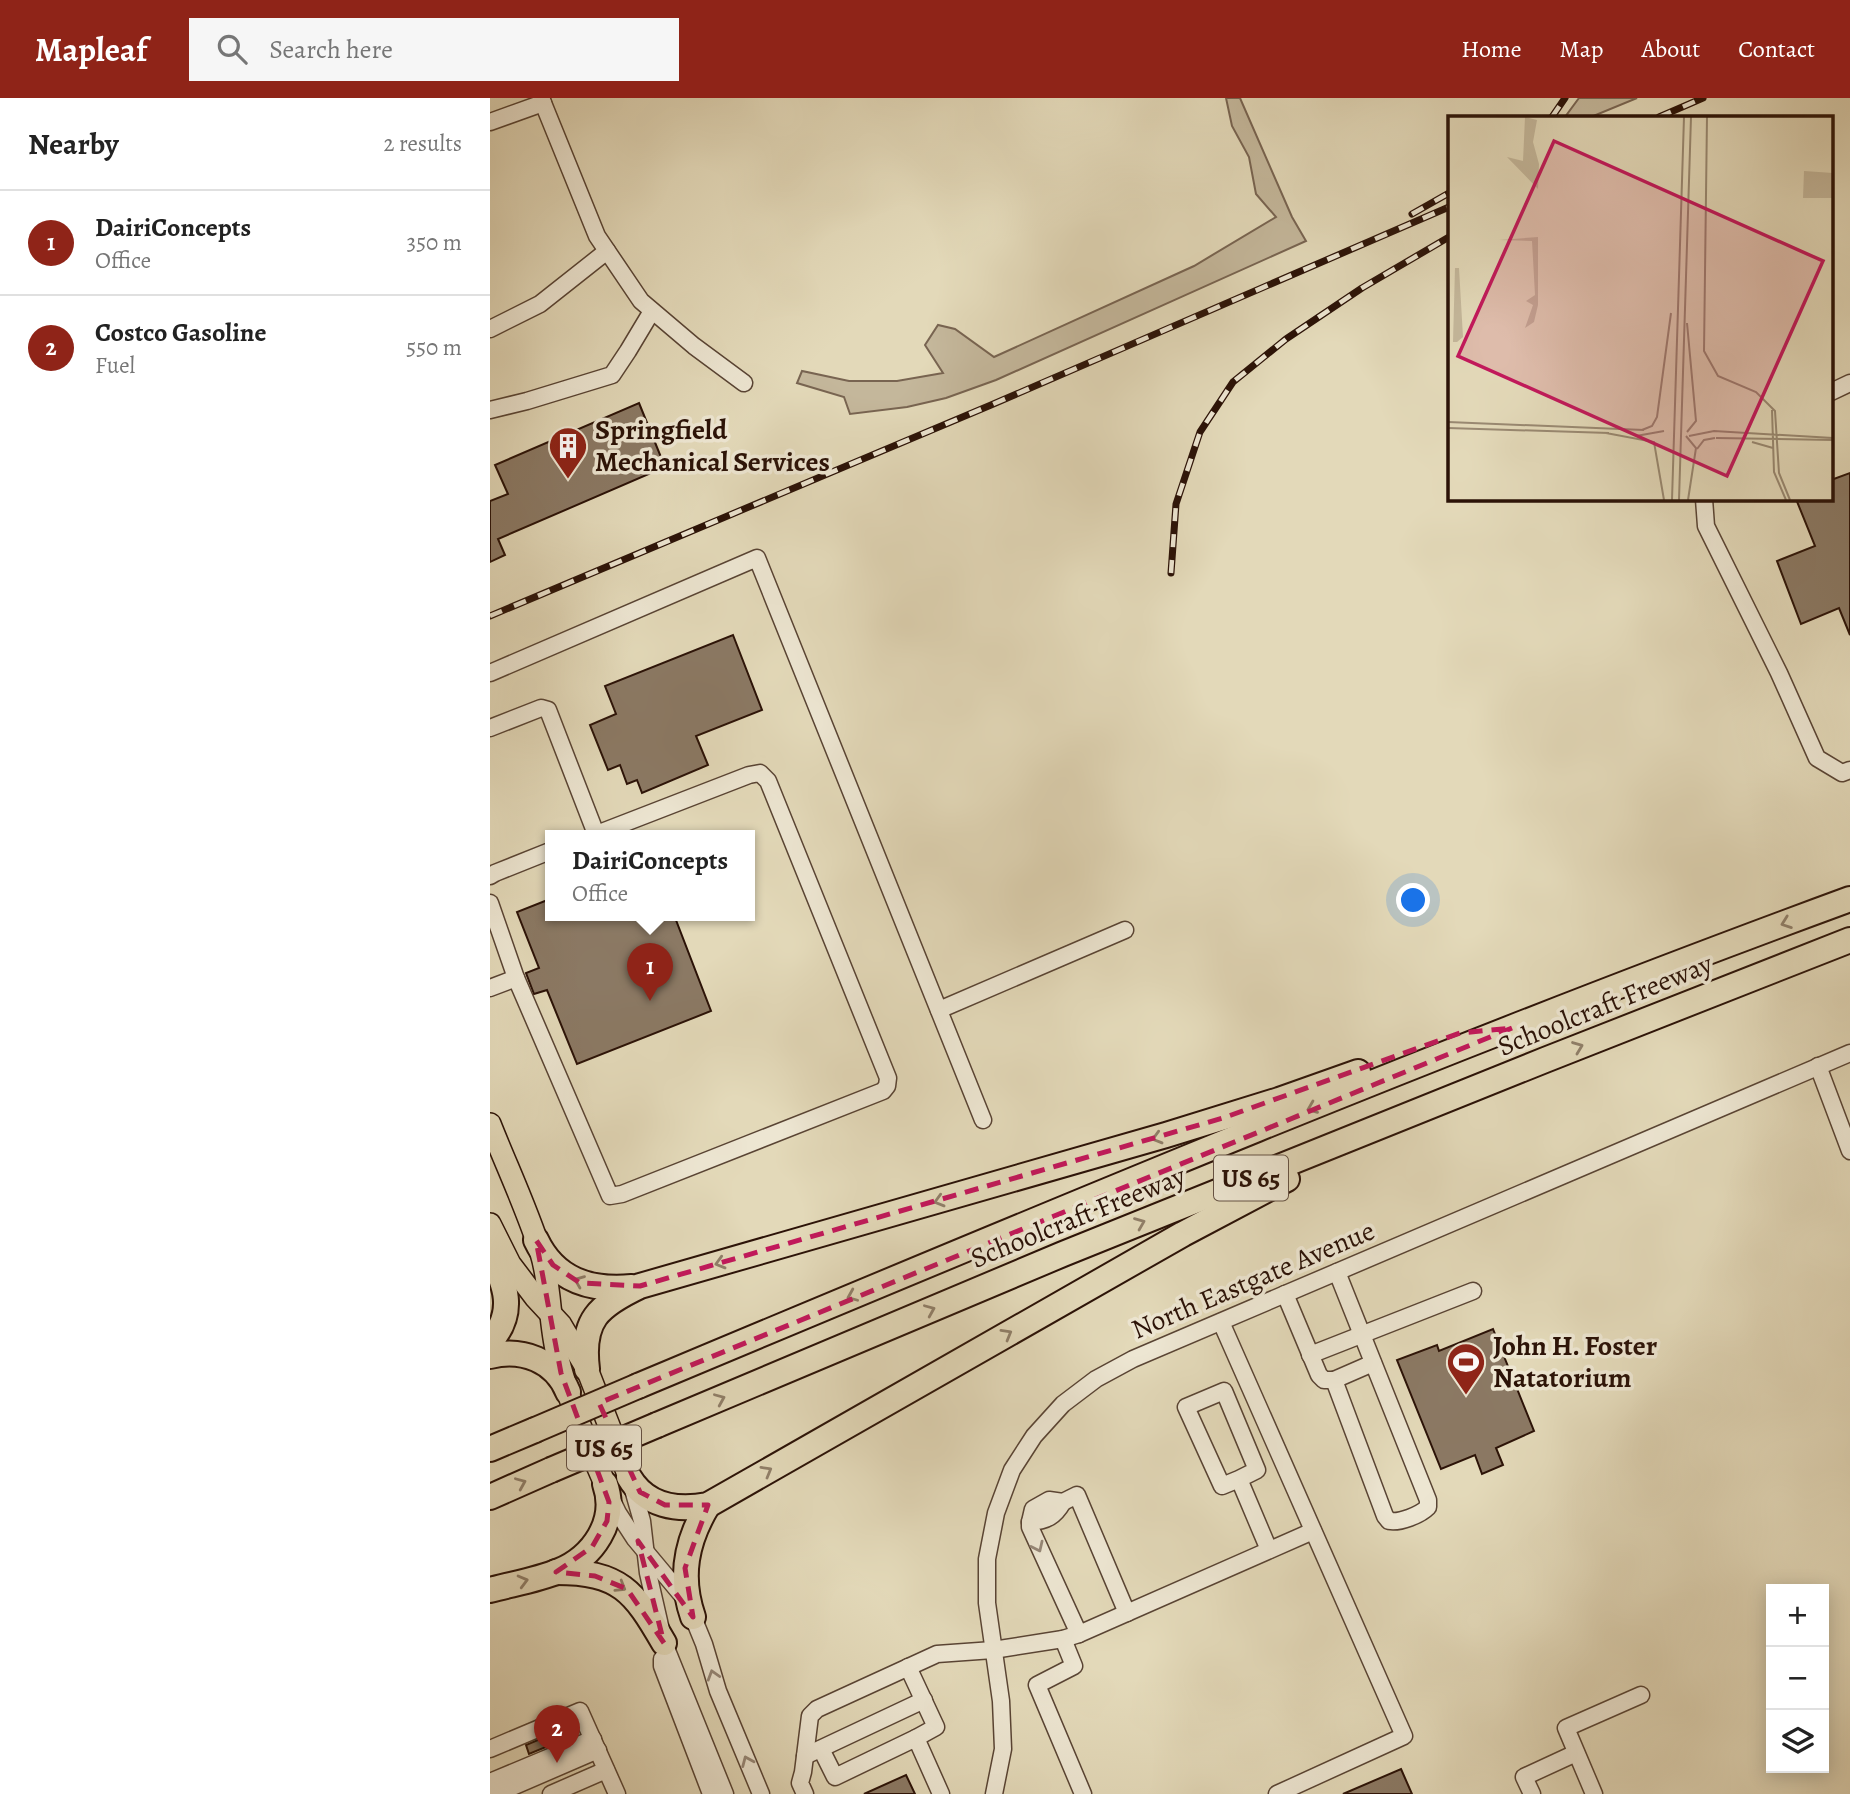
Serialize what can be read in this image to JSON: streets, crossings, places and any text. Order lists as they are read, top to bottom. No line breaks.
{"streets":{"highway":["Schoolcraft Freeway","US 65"],"street":["North Eastgate Avenue"]},"places":{"building":["Springfield Mechanical Services"],"sports":["John H. Foster Natatorium"]},"page":{"header":"Mapleaf","search":"Search here","nav":["Home","Map","About","Contact"],"heading":["Nearby","2 results"],"list":[{"mark":"1","name":"DairiConcepts","note":"Office","value":"350 m"},{"mark":"2","name":"Costco Gasoline","note":"Fuel","value":"550 m"}],"popup":["DairiConcepts","Office"],"pins":["1","2"],"map_buttons":["+","−"]}}
